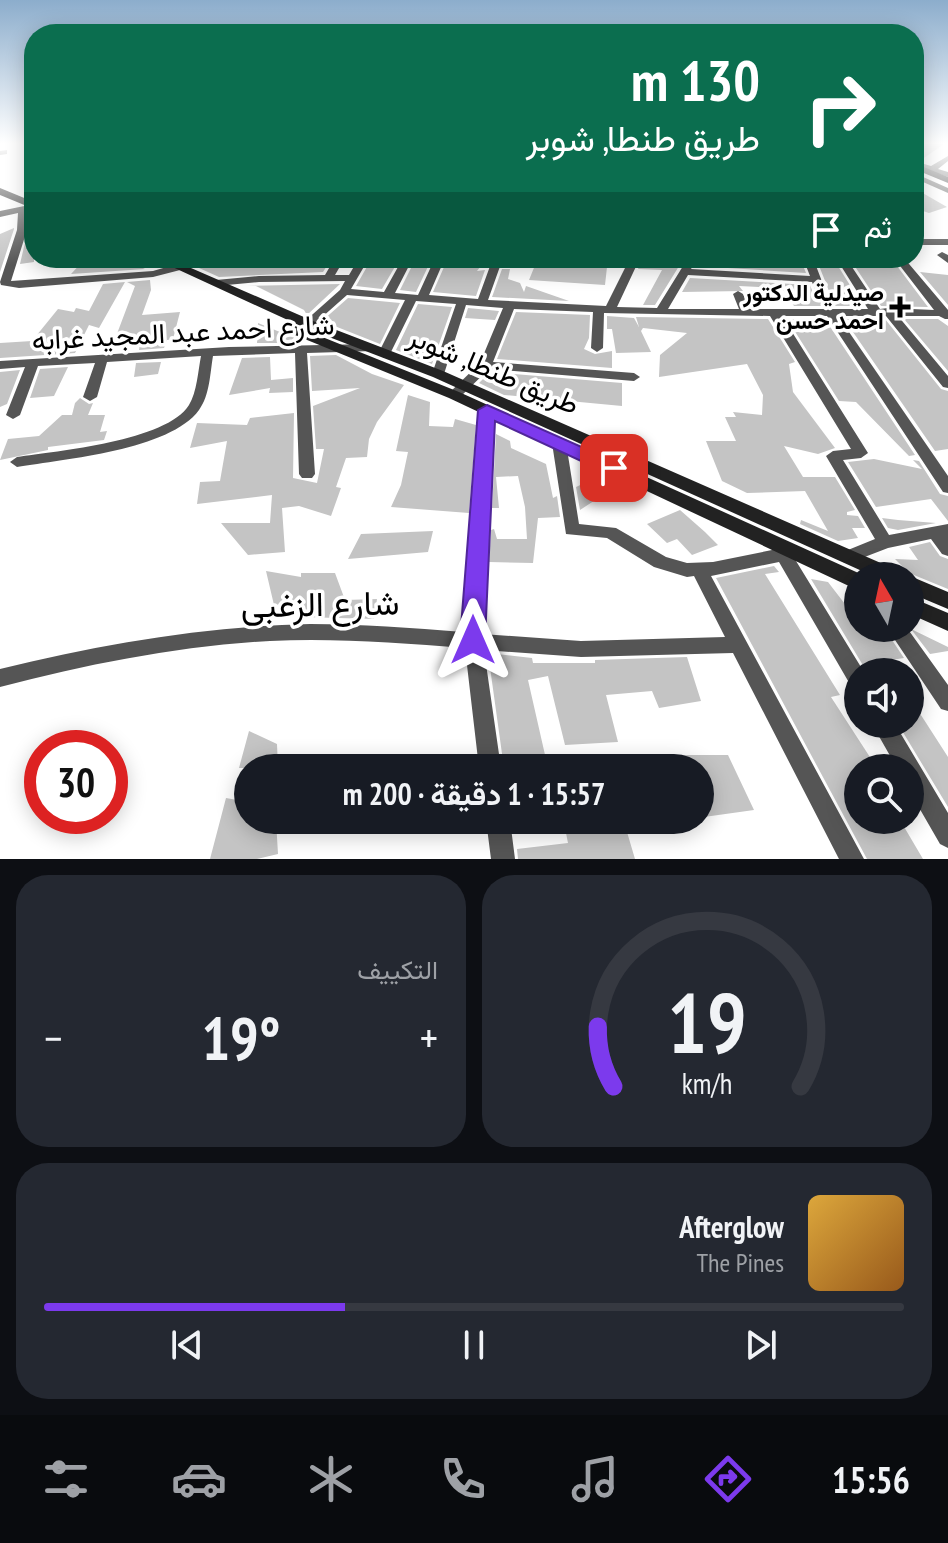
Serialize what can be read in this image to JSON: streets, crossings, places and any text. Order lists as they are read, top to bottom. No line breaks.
{"streets":{"street":["شارع احمد عبد المجيد غرابه","طريق طنطا, شوبر","شارع الزغبى"]},"crossings":[["شارع احمد عبد المجيد غرابه","طريق طنطا, شوبر"]],"places":{"health":["صيدلية الدكتور احمد حسن"]},"north":"top","page":{"turn":["130 m","طريق طنطا, شوبر"],"then":"ثم","limit":"30","trip":"15:57 · 1 دقيقة · 200 m","tile":"التكييف","heat":["−","19°","+"],"song":["Afterglow","The Pines"],"tabs":"15:56","gauge":["19","km/h"]}}
